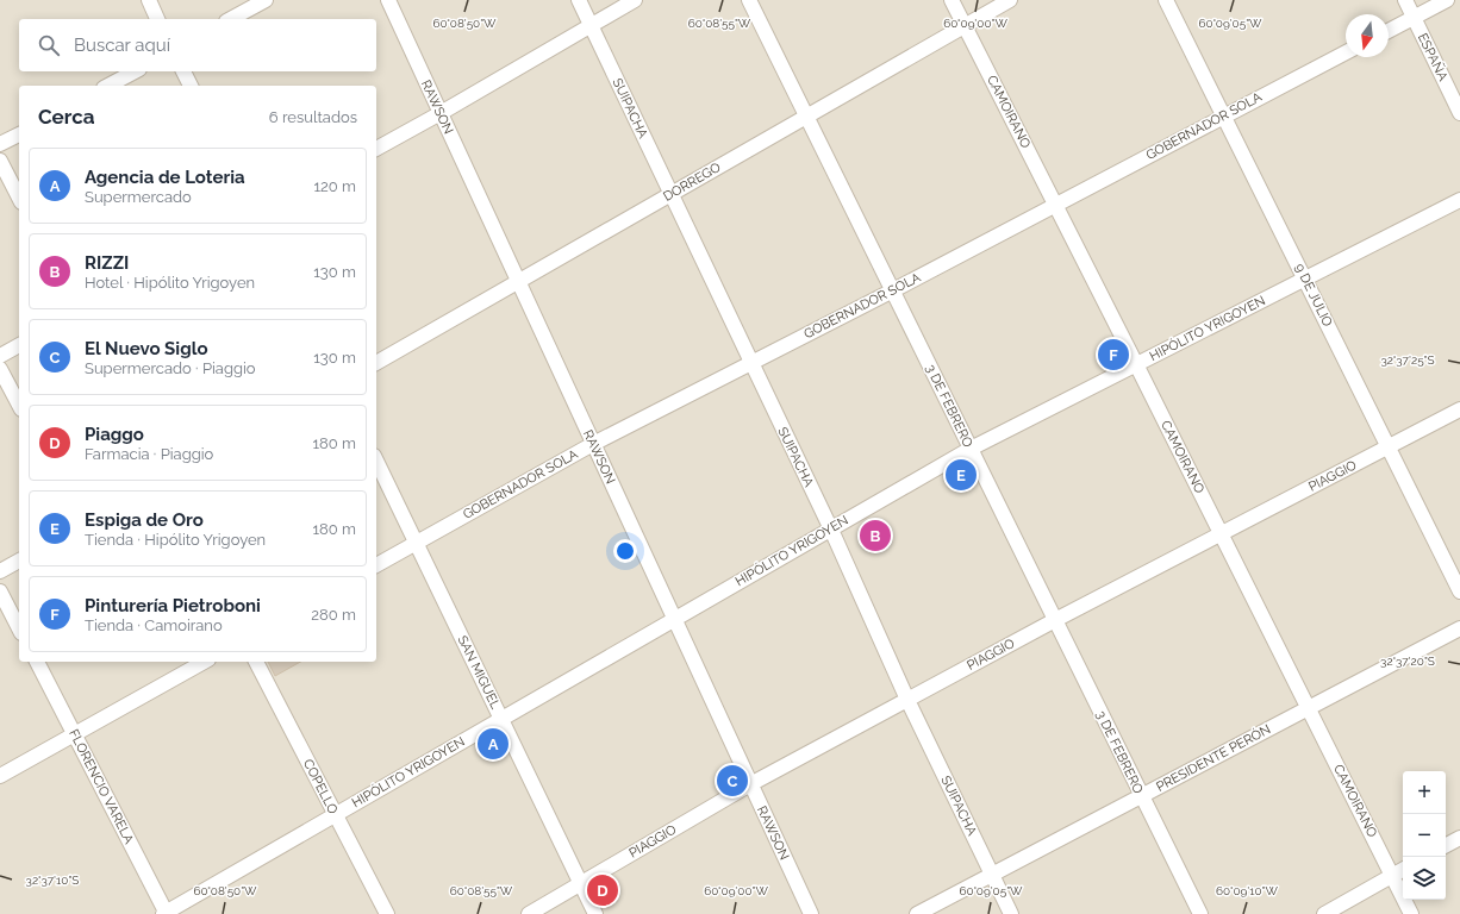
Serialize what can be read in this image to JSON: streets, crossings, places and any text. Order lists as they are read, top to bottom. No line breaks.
{"streets":{"street":["ESPAÑA","RAWSON","SUIPACHA","CAMOIRANO","GOBERNADOR SOLA","DORREGO","9 DE JULIO","HIPÓLITO YRIGOYEN","3 DE FEBRERO","PIAGGIO","SAN MIGUEL","PRESIDENTE PERÓN","FLORENCIO VARELA","COPELLO"]},"crossings":[["RAWSON","GOBERNADOR SOLA"],["RAWSON","DORREGO"],["RAWSON","HIPÓLITO YRIGOYEN"],["RAWSON","PIAGGIO"],["SUIPACHA","GOBERNADOR SOLA"],["SUIPACHA","DORREGO"],["SUIPACHA","HIPÓLITO YRIGOYEN"],["SUIPACHA","PIAGGIO"],["SUIPACHA","PRESIDENTE PERÓN"],["CAMOIRANO","GOBERNADOR SOLA"],["CAMOIRANO","DORREGO"],["CAMOIRANO","HIPÓLITO YRIGOYEN"],["CAMOIRANO","PIAGGIO"],["CAMOIRANO","PRESIDENTE PERÓN"],["GOBERNADOR SOLA","9 DE JULIO"],["GOBERNADOR SOLA","3 DE FEBRERO"],["GOBERNADOR SOLA","SAN MIGUEL"],["DORREGO","3 DE FEBRERO"],["9 DE JULIO","HIPÓLITO YRIGOYEN"],["9 DE JULIO","PIAGGIO"],["HIPÓLITO YRIGOYEN","3 DE FEBRERO"],["HIPÓLITO YRIGOYEN","SAN MIGUEL"],["HIPÓLITO YRIGOYEN","FLORENCIO VARELA"],["HIPÓLITO YRIGOYEN","COPELLO"],["3 DE FEBRERO","PIAGGIO"],["3 DE FEBRERO","PRESIDENTE PERÓN"],["PIAGGIO","SAN MIGUEL"]],"north":"bottom","page":{"search":"Buscar aquí","heading":["Cerca","6 resultados"],"list":[{"mark":"A","name":"Agencia de Loteria","note":"Supermercado","value":"120 m"},{"mark":"B","name":"RIZZI","note":"Hotel · Hipólito Yrigoyen","value":"130 m"},{"mark":"C","name":"El Nuevo Siglo","note":"Supermercado · Piaggio","value":"130 m"},{"mark":"D","name":"Piaggo","note":"Farmacia · Piaggio","value":"180 m"},{"mark":"E","name":"Espiga de Oro","note":"Tienda · Hipólito Yrigoyen","value":"180 m"},{"mark":"F","name":"Pinturería Pietroboni","note":"Tienda · Camoirano","value":"280 m"}],"pins":["F","E","B","A","C","D"],"map_buttons":["+","−"]},"coordinates":["60°08'50\"W","60°08'55\"W","60°09'00\"W","60°09'05\"W","32°37'25\"S","32°37'20\"S","32°37'10\"S","60°09'10\"W"]}
